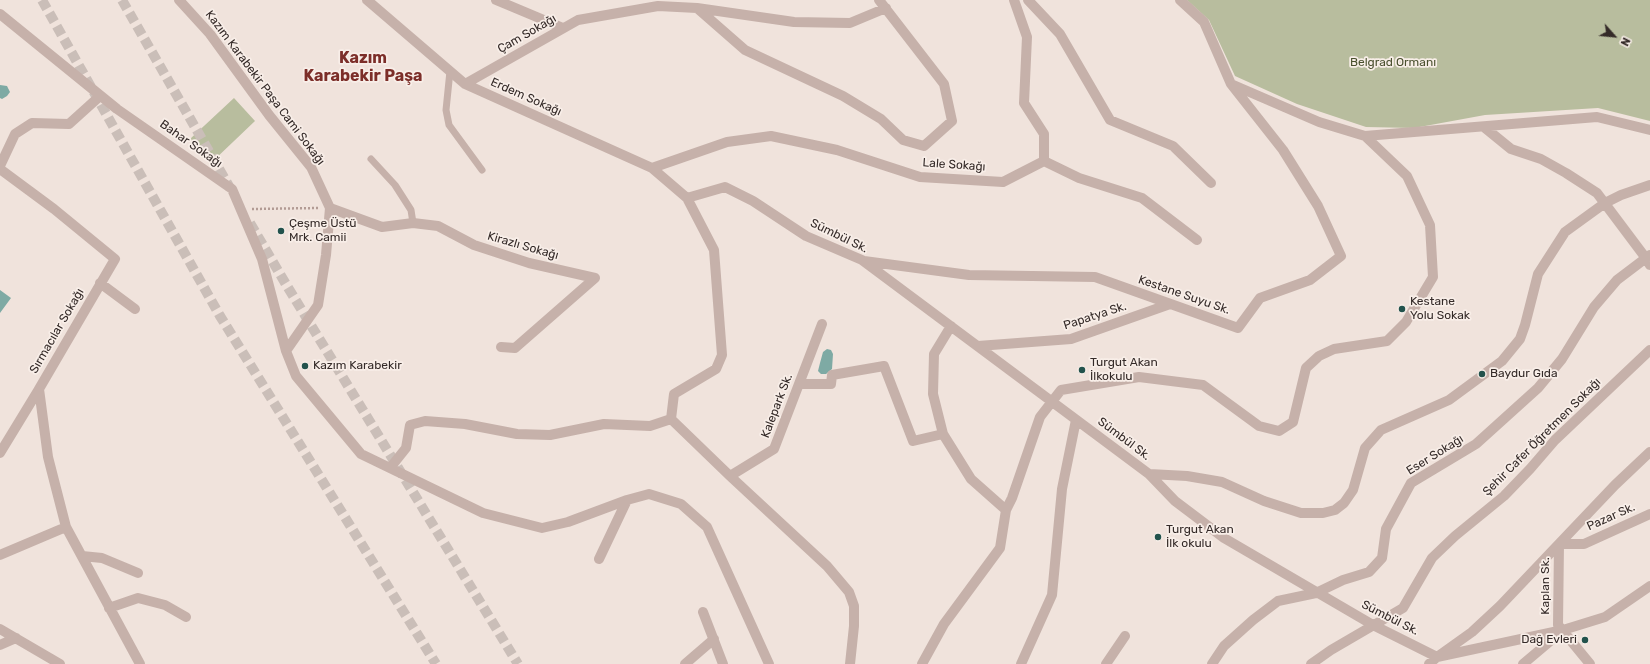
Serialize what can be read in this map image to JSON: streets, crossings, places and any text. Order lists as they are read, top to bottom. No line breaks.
{"streets":{"street":["Çam Sokağı","Kazım Karabekir Paşa Cami Sokağı","Erdem Sokağı","Bahar Sokağı","Lale Sokağı","Sümbül Sk.","Kirazlı Sokağı","Kestane Suyu Sk.","Papatya Sk.","Sırmacılar Sokağı","Kalepark Sk.","Şehir Cafer Öğretmen Sokağı","Eser Sokağı","Pazar Sk.","Kaplan Sk."]},"crossings":[["Çam Sokağı","Erdem Sokağı"],["Kazım Karabekir Paşa Cami Sokağı","Bahar Sokağı"],["Kazım Karabekir Paşa Cami Sokağı","Kirazlı Sokağı"],["Erdem Sokağı","Lale Sokağı"],["Erdem Sokağı","Sümbül Sk."],["Sümbül Sk.","Kestane Suyu Sk."],["Sümbül Sk.","Papatya Sk."],["Sümbül Sk.","Şehir Cafer Öğretmen Sokağı"],["Sümbül Sk.","Eser Sokağı"],["Kestane Suyu Sk.","Papatya Sk."],["Pazar Sk.","Kaplan Sk."]],"districts":["Kazım Karabekir Paşa"],"parks":["Belgrad Ormanı"],"places":["Çeşme Üstü Mrk. Camii","Kestane Yolu Sokak","Kazım Karabekir","Turgut Akan İlkokulu","Baydur Gıda","Turgut Akan İlk okulu","Dağ Evleri"],"north":"bottom right"}
